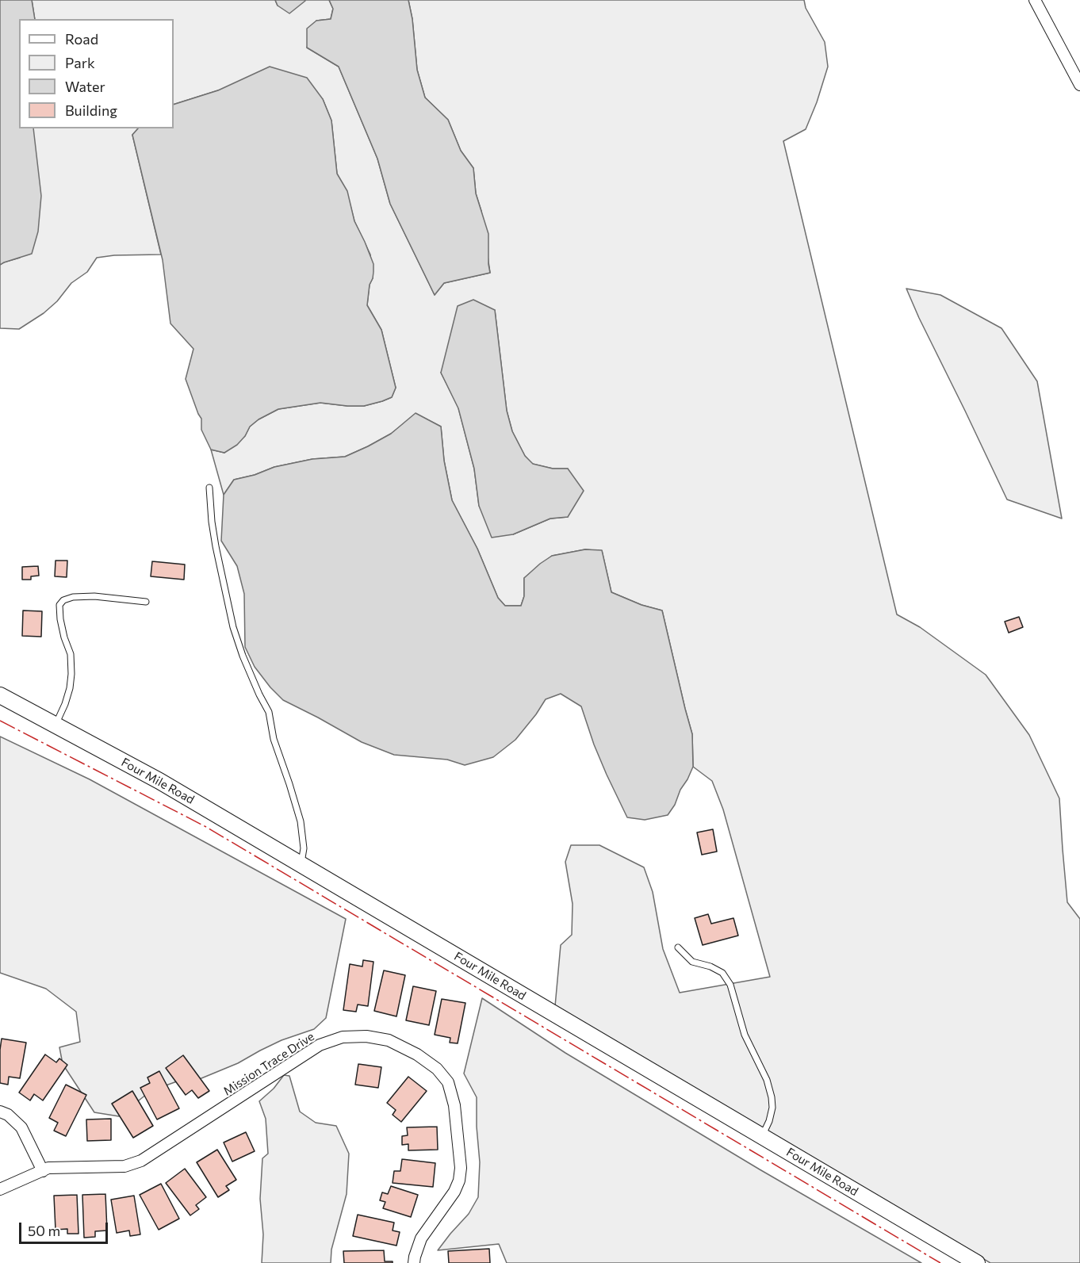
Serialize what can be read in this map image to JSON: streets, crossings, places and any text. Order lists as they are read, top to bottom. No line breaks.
{"streets":{"main road":["Four Mile Road"],"street":["Mission Trace Drive"]},"legend":["Road","Park","Water","Building"],"scale_bar":"50 m"}
